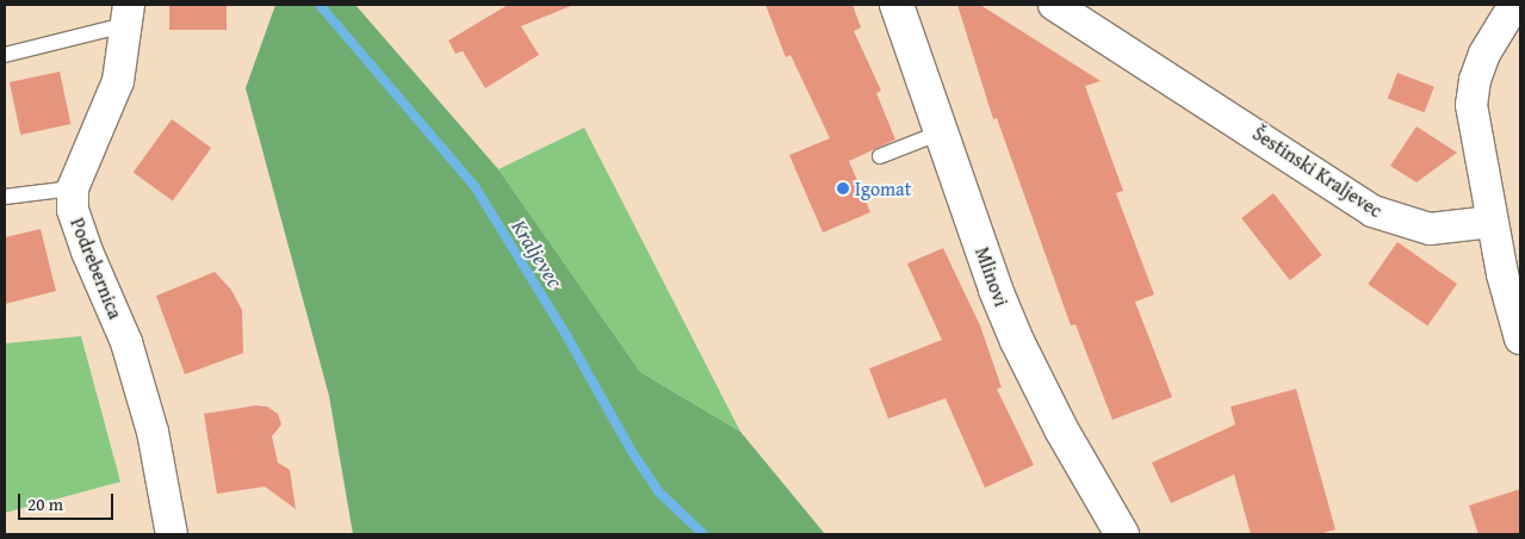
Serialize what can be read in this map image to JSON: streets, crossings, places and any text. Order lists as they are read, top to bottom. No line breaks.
{"streets":{"main road":["Mlinovi"],"street":["Šestinski Kraljevec","Podrebernica"]},"water":["Kraljevec"],"places":["Igomat"],"scale_bar":"20 m"}
